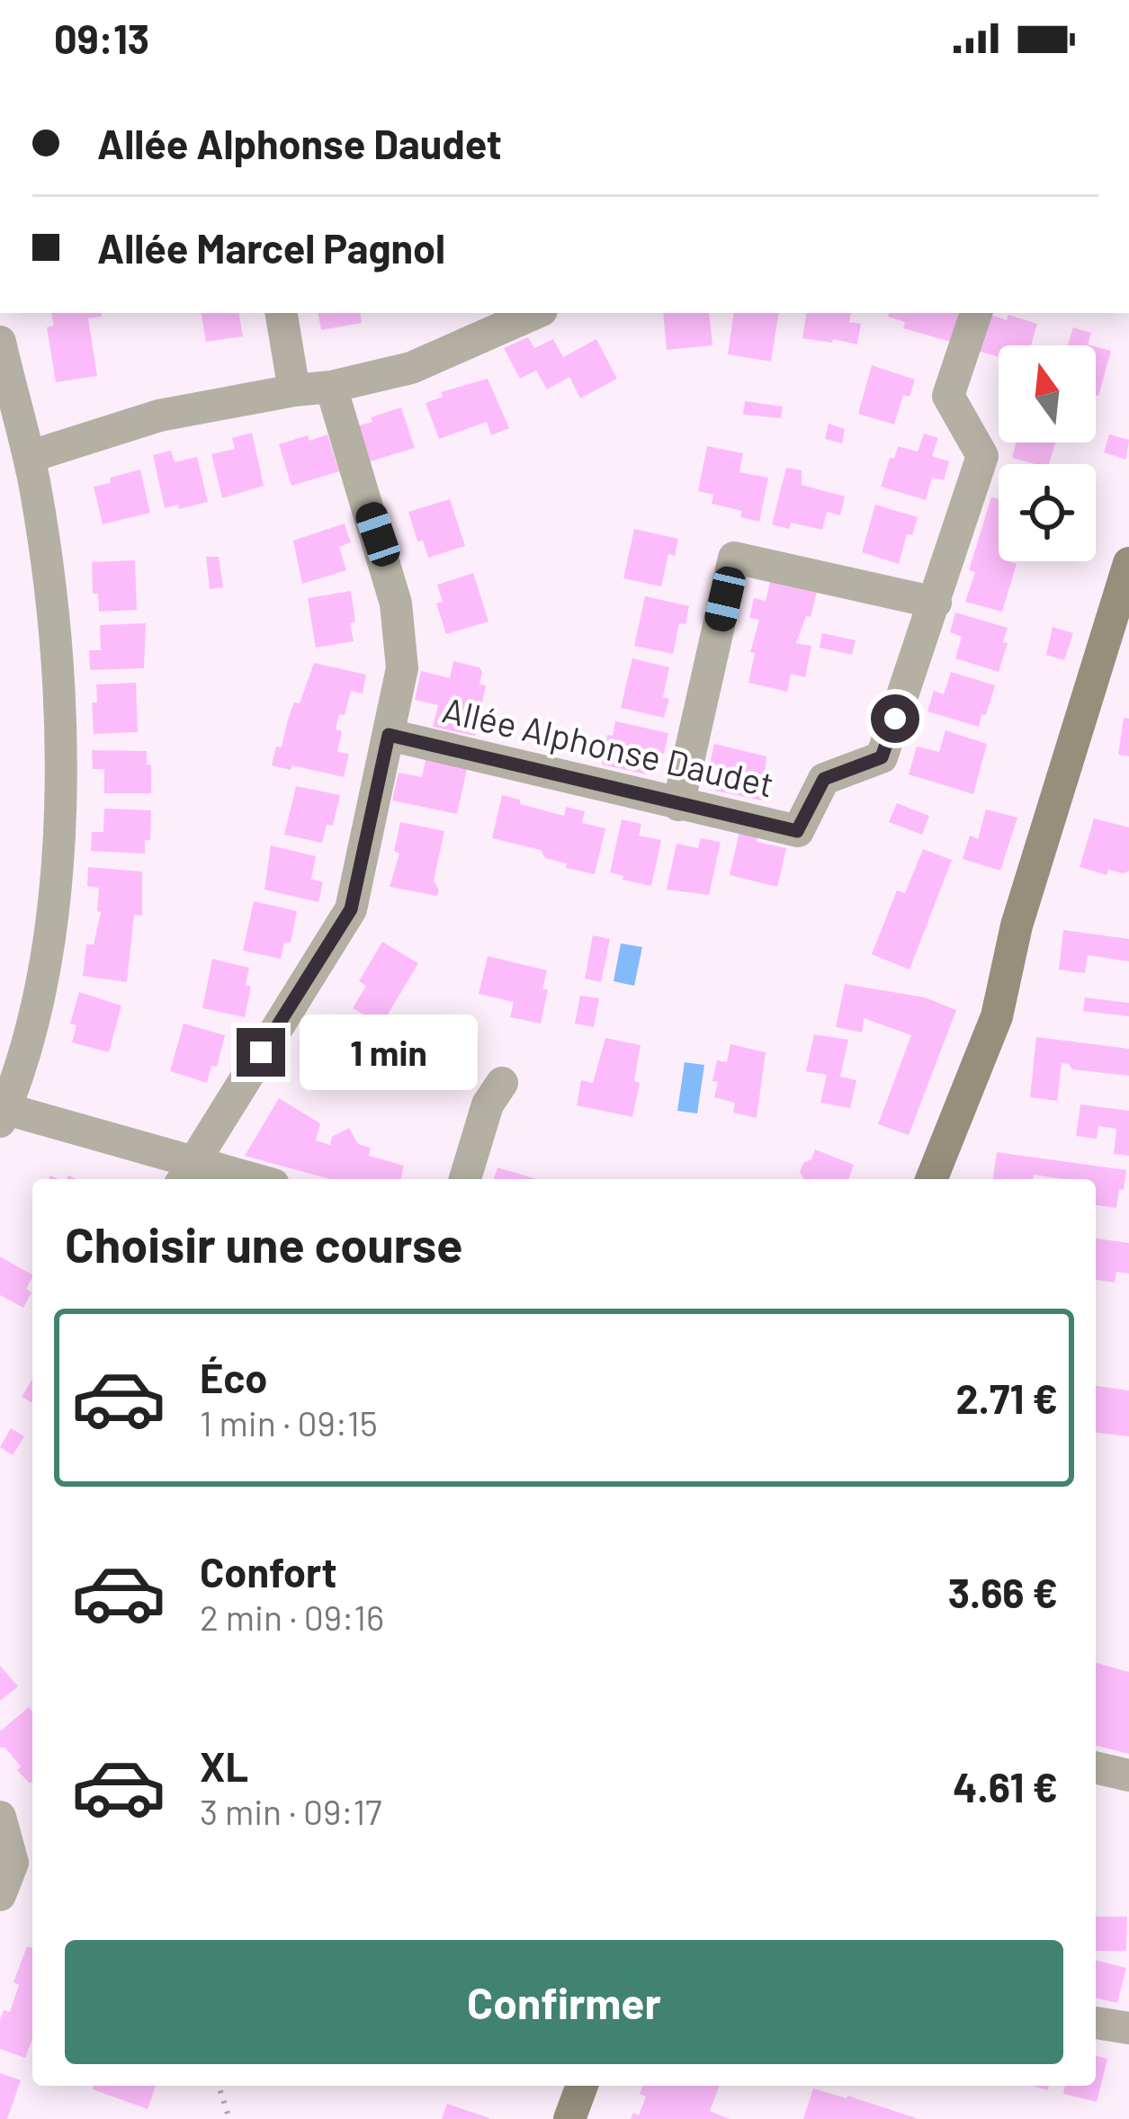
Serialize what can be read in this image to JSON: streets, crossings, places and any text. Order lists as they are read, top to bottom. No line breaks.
{"streets":{"street":["Allée Alphonse Daudet"]},"north":"top","page":{"status":"09:13","banner":["Allée Alphonse Daudet","Allée Marcel Pagnol"],"bubble":"1 min","heading":"Choisir une course","list":[{"name":"Éco","note":"1 min · 09:15","value":"2.71 €"},{"name":"Confort","note":"2 min · 09:16","value":"3.66 €"},{"name":"XL","note":"3 min · 09:17","value":"4.61 €"}],"buttons":"Confirmer"}}
